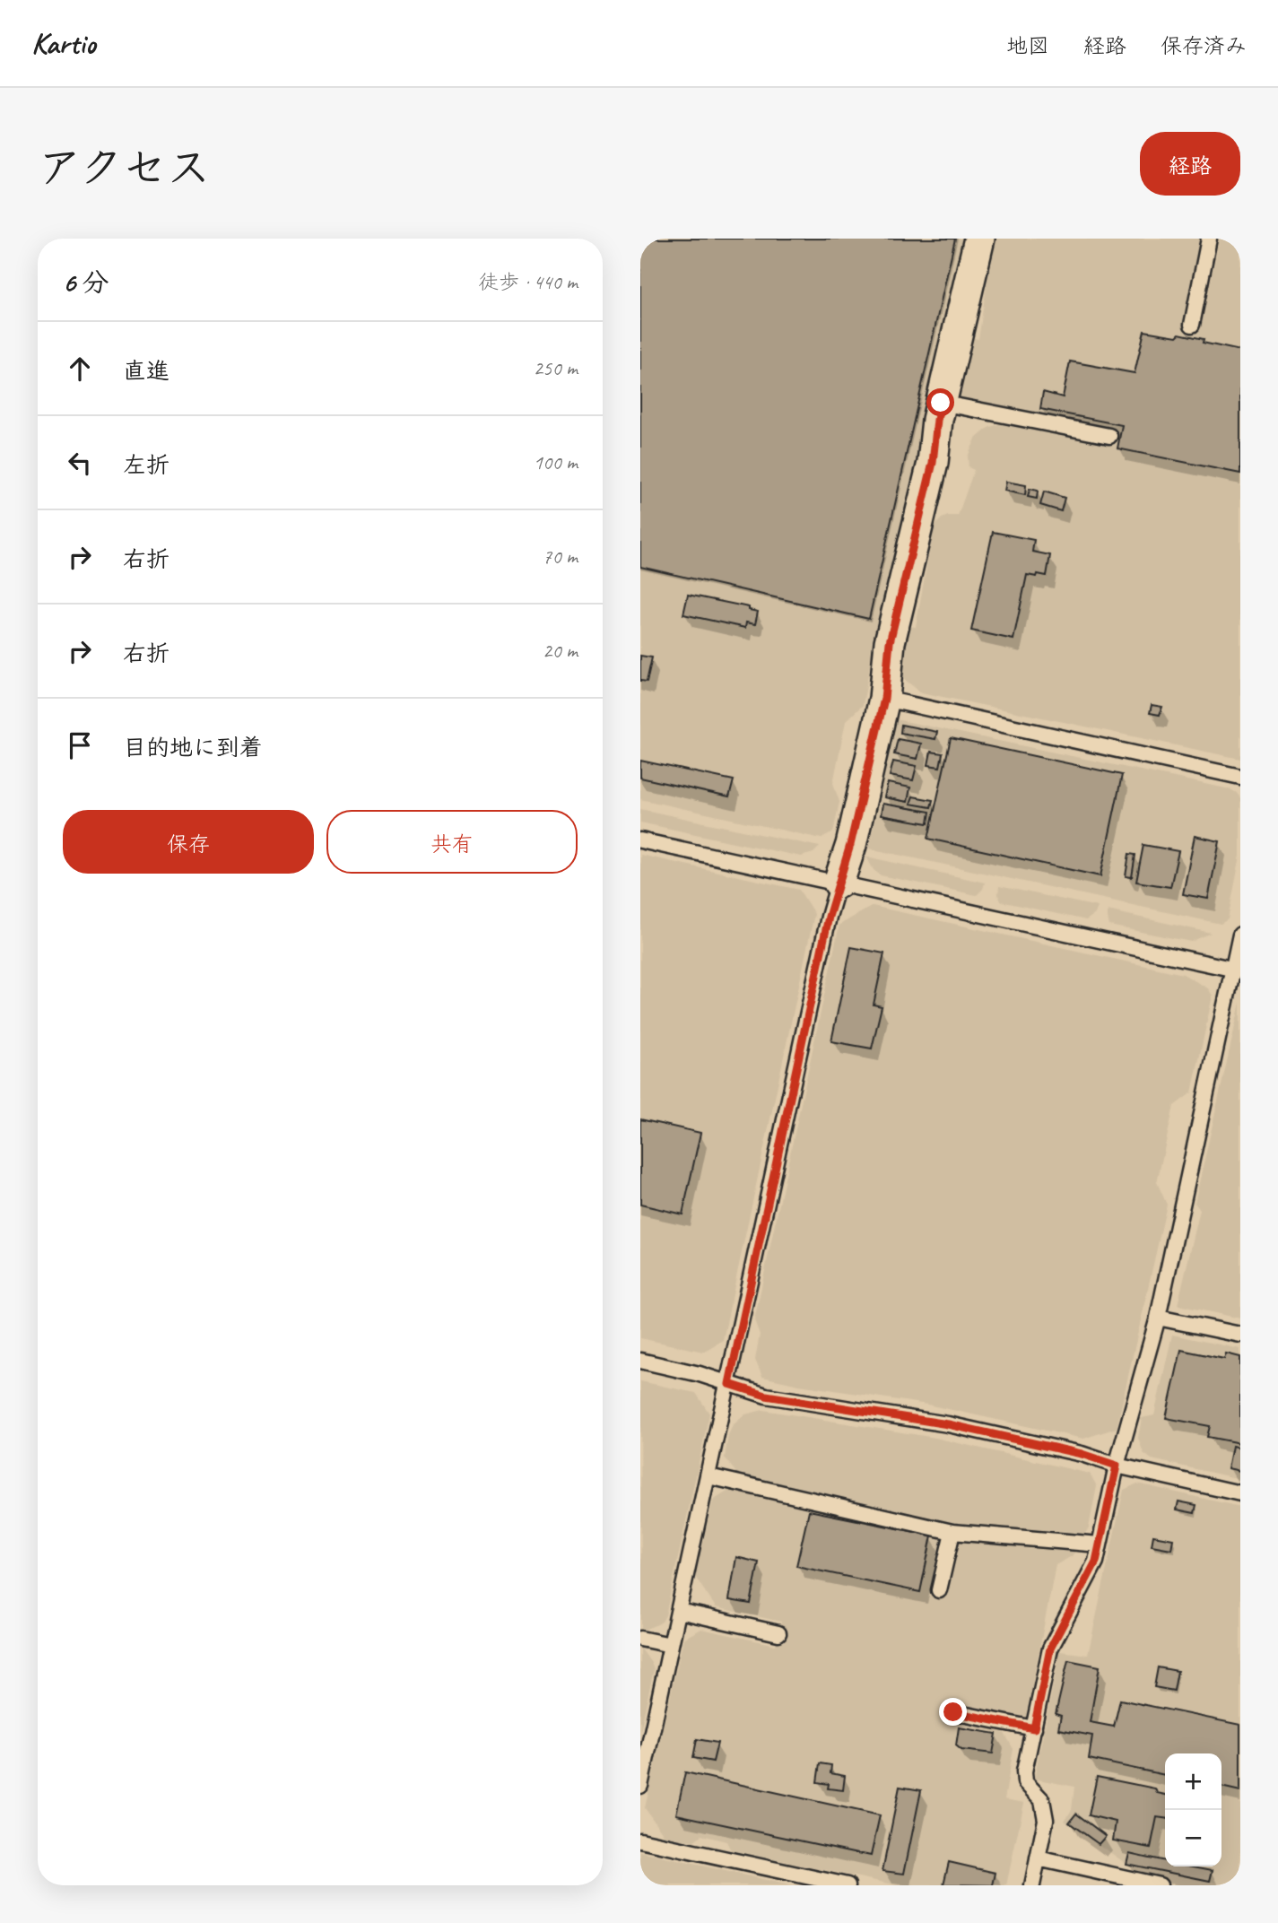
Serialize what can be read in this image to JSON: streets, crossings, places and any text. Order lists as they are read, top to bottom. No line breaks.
{"page":{"header":"Kartio","nav":["地図","経路","保存済み"],"title":"アクセス","buttons":["経路",["保存","共有"]],"heading":["6 分","徒歩 · 440 m"],"list":[["直進","250 m"],["左折","100 m"],["右折","70 m"],["右折","20 m"],"目的地に到着"],"map_buttons":["+","−"]}}
